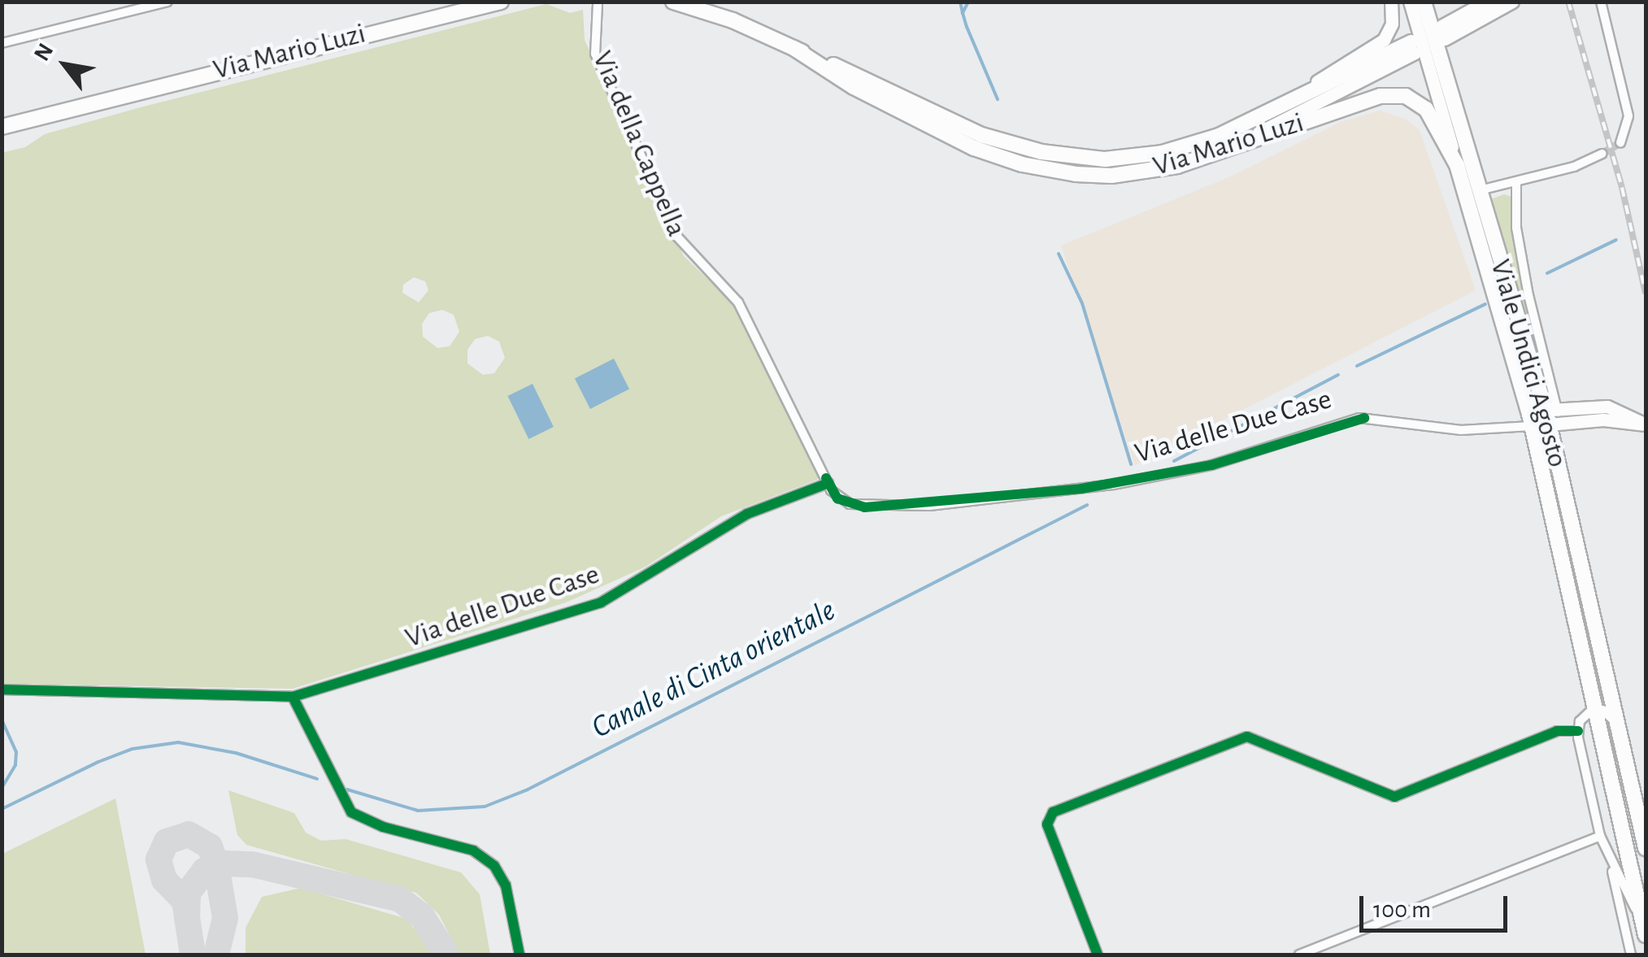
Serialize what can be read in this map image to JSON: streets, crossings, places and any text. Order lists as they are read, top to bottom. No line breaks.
{"streets":{"main road":["Via Mario Luzi","Viale Undici Agosto"],"street":["Via della Cappella","Via delle Due Case"]},"crossings":[["Via Mario Luzi","Viale Undici Agosto"],["Via della Cappella","Via delle Due Case"],["Viale Undici Agosto","Via delle Due Case"]],"water":["Canale di Cinta orientale"],"scale_bar":"100 m","north":"top left"}
